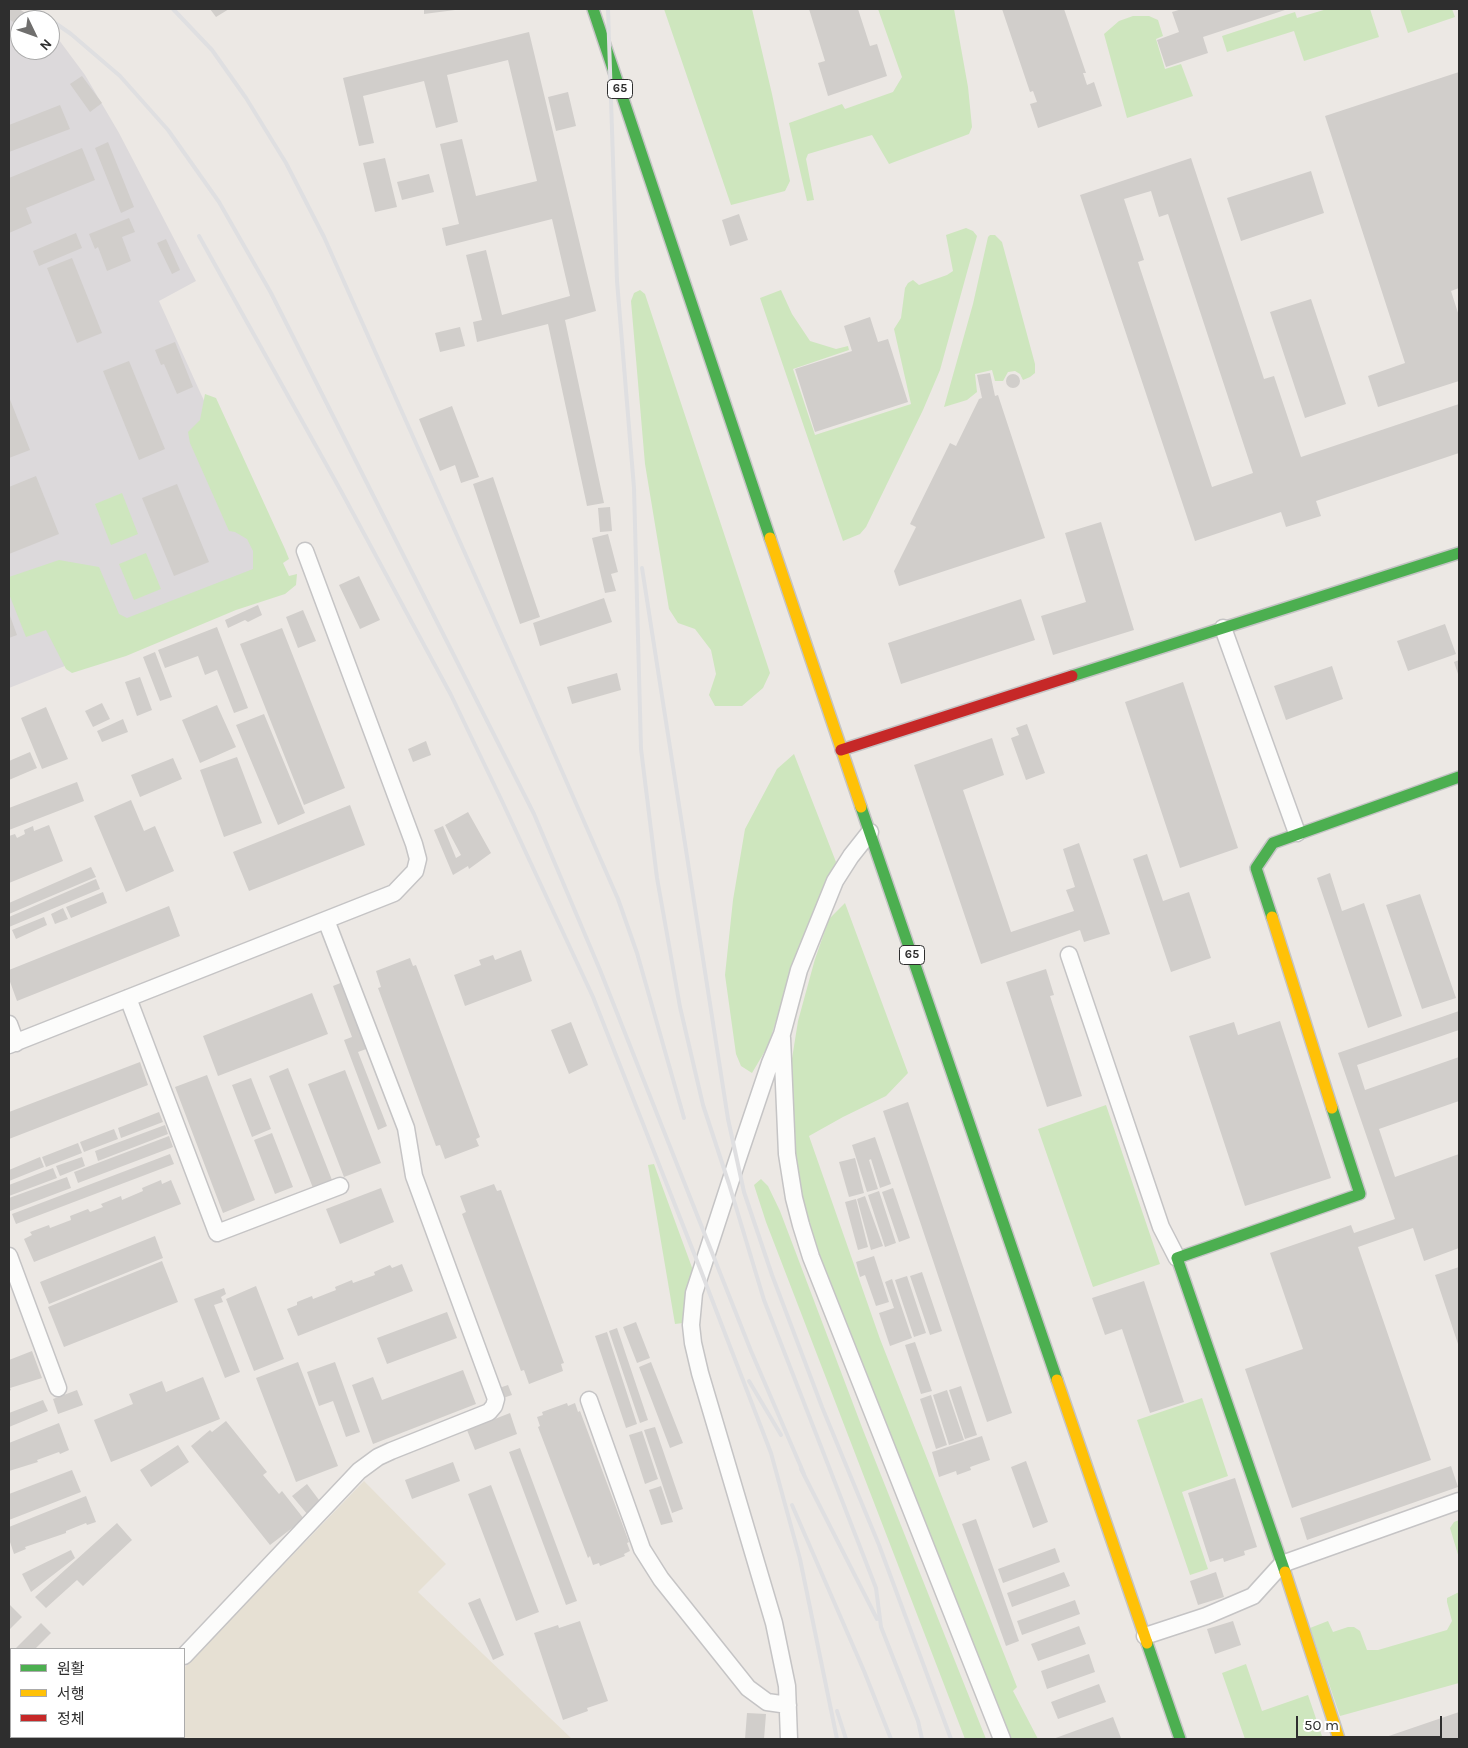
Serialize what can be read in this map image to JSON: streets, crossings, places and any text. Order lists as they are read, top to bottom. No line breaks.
{"streets":{"street":["65"]},"legend":["원활","서행","정체"],"scale_bar":"50 m","north":"bottom right"}
